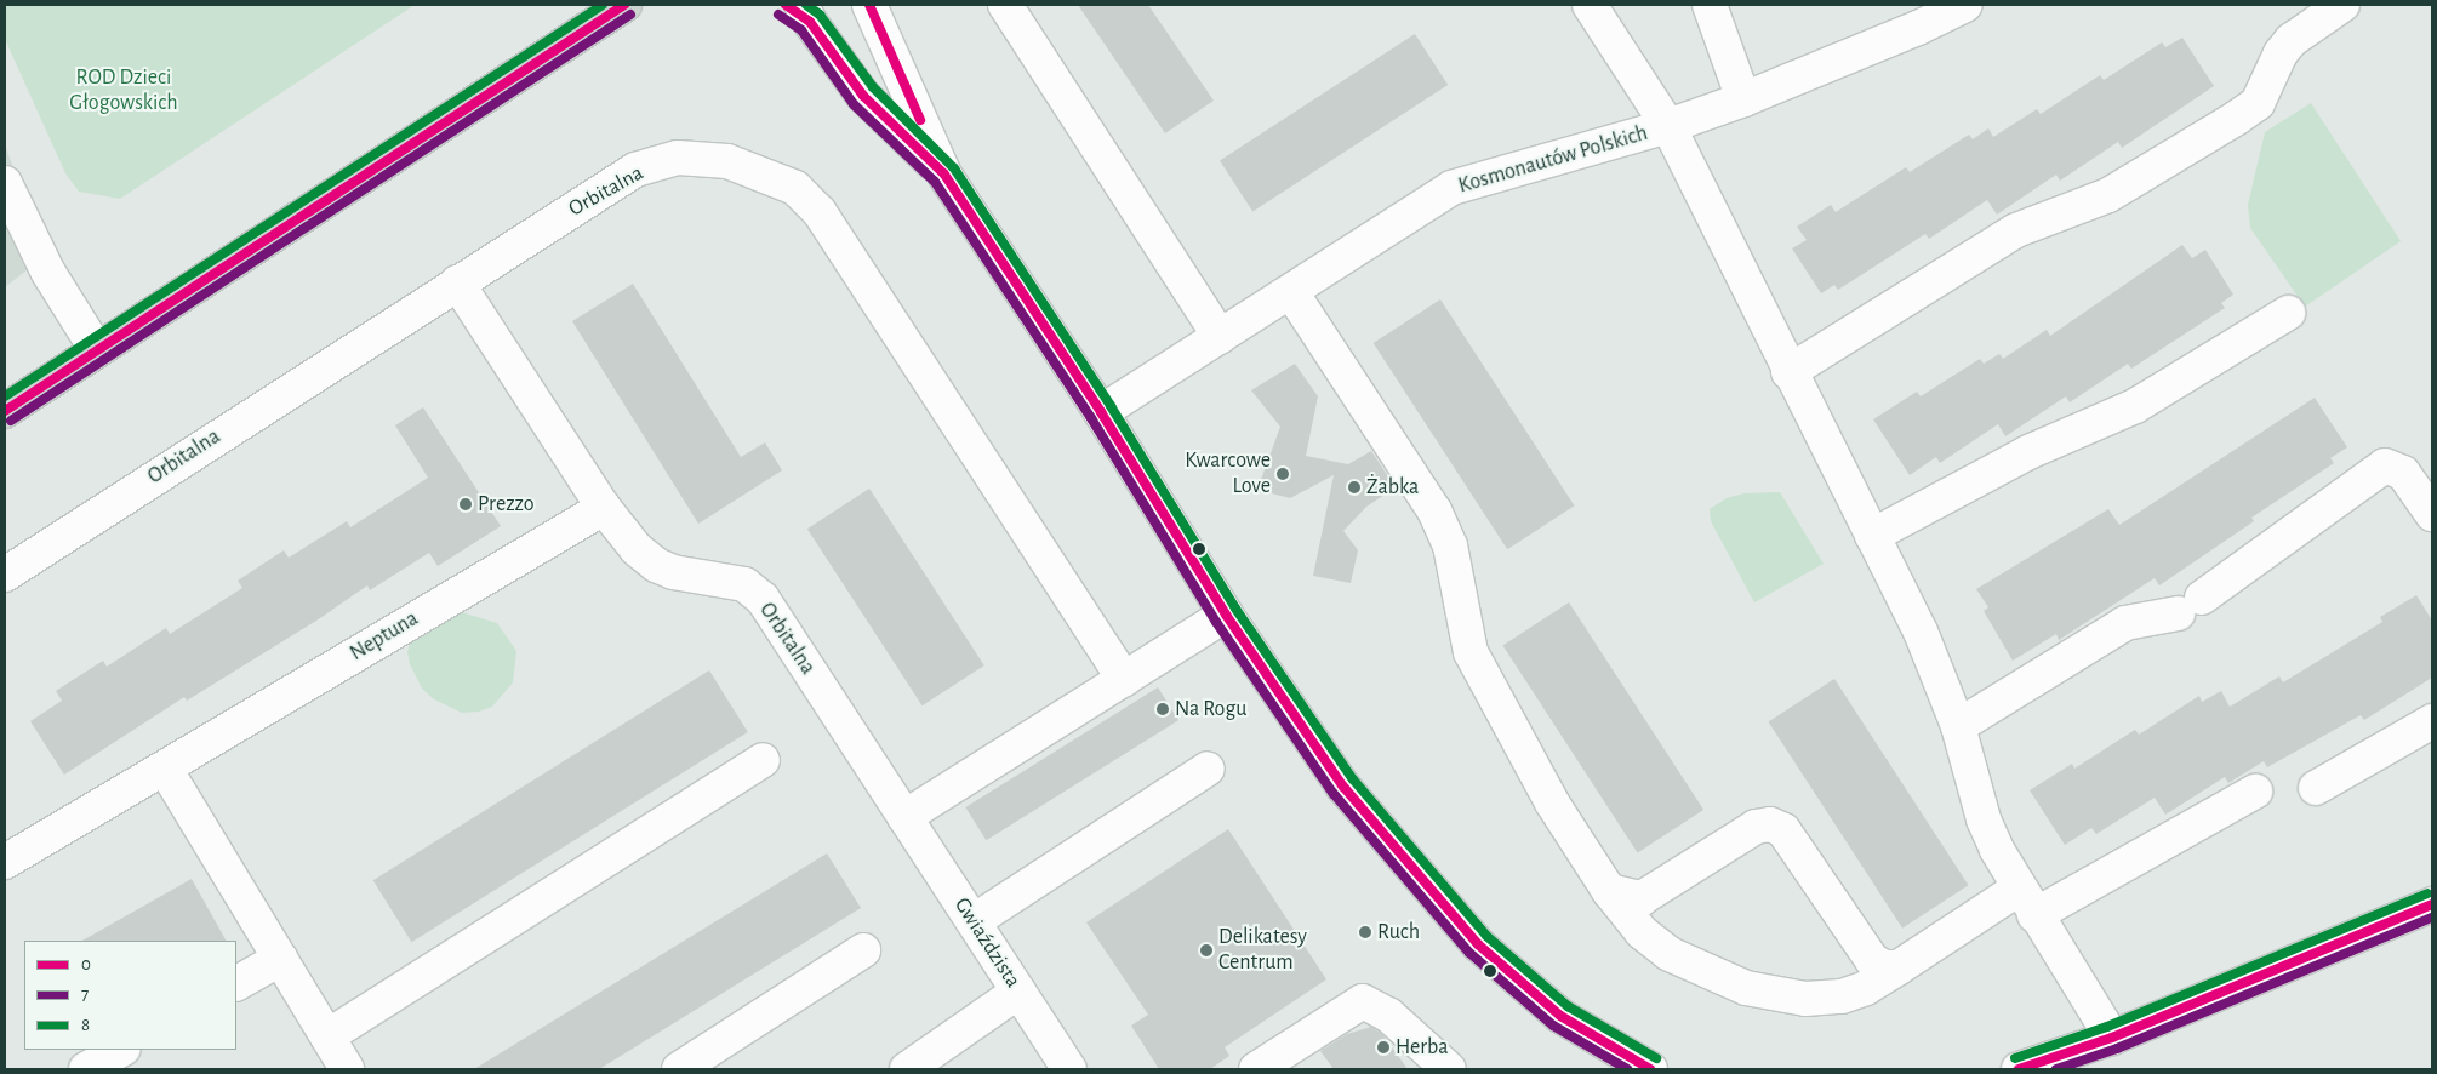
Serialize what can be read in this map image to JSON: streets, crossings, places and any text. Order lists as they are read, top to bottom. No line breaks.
{"streets":{"street":["Kosmonautów Polskich","Orbitalna","Neptuna","Gwiaździsta"]},"crossings":[["Orbitalna","Neptuna"],["Orbitalna","Gwiaździsta"]],"parks":["ROD Dzieci Głogowskich"],"places":["Kwarcowe Love","Żabka","Prezzo","Na Rogu","Ruch","Delikatesy Centrum","Herba"],"lines":["transit line 0","transit line 8","transit line 7"],"legend":["0","7","8"]}
